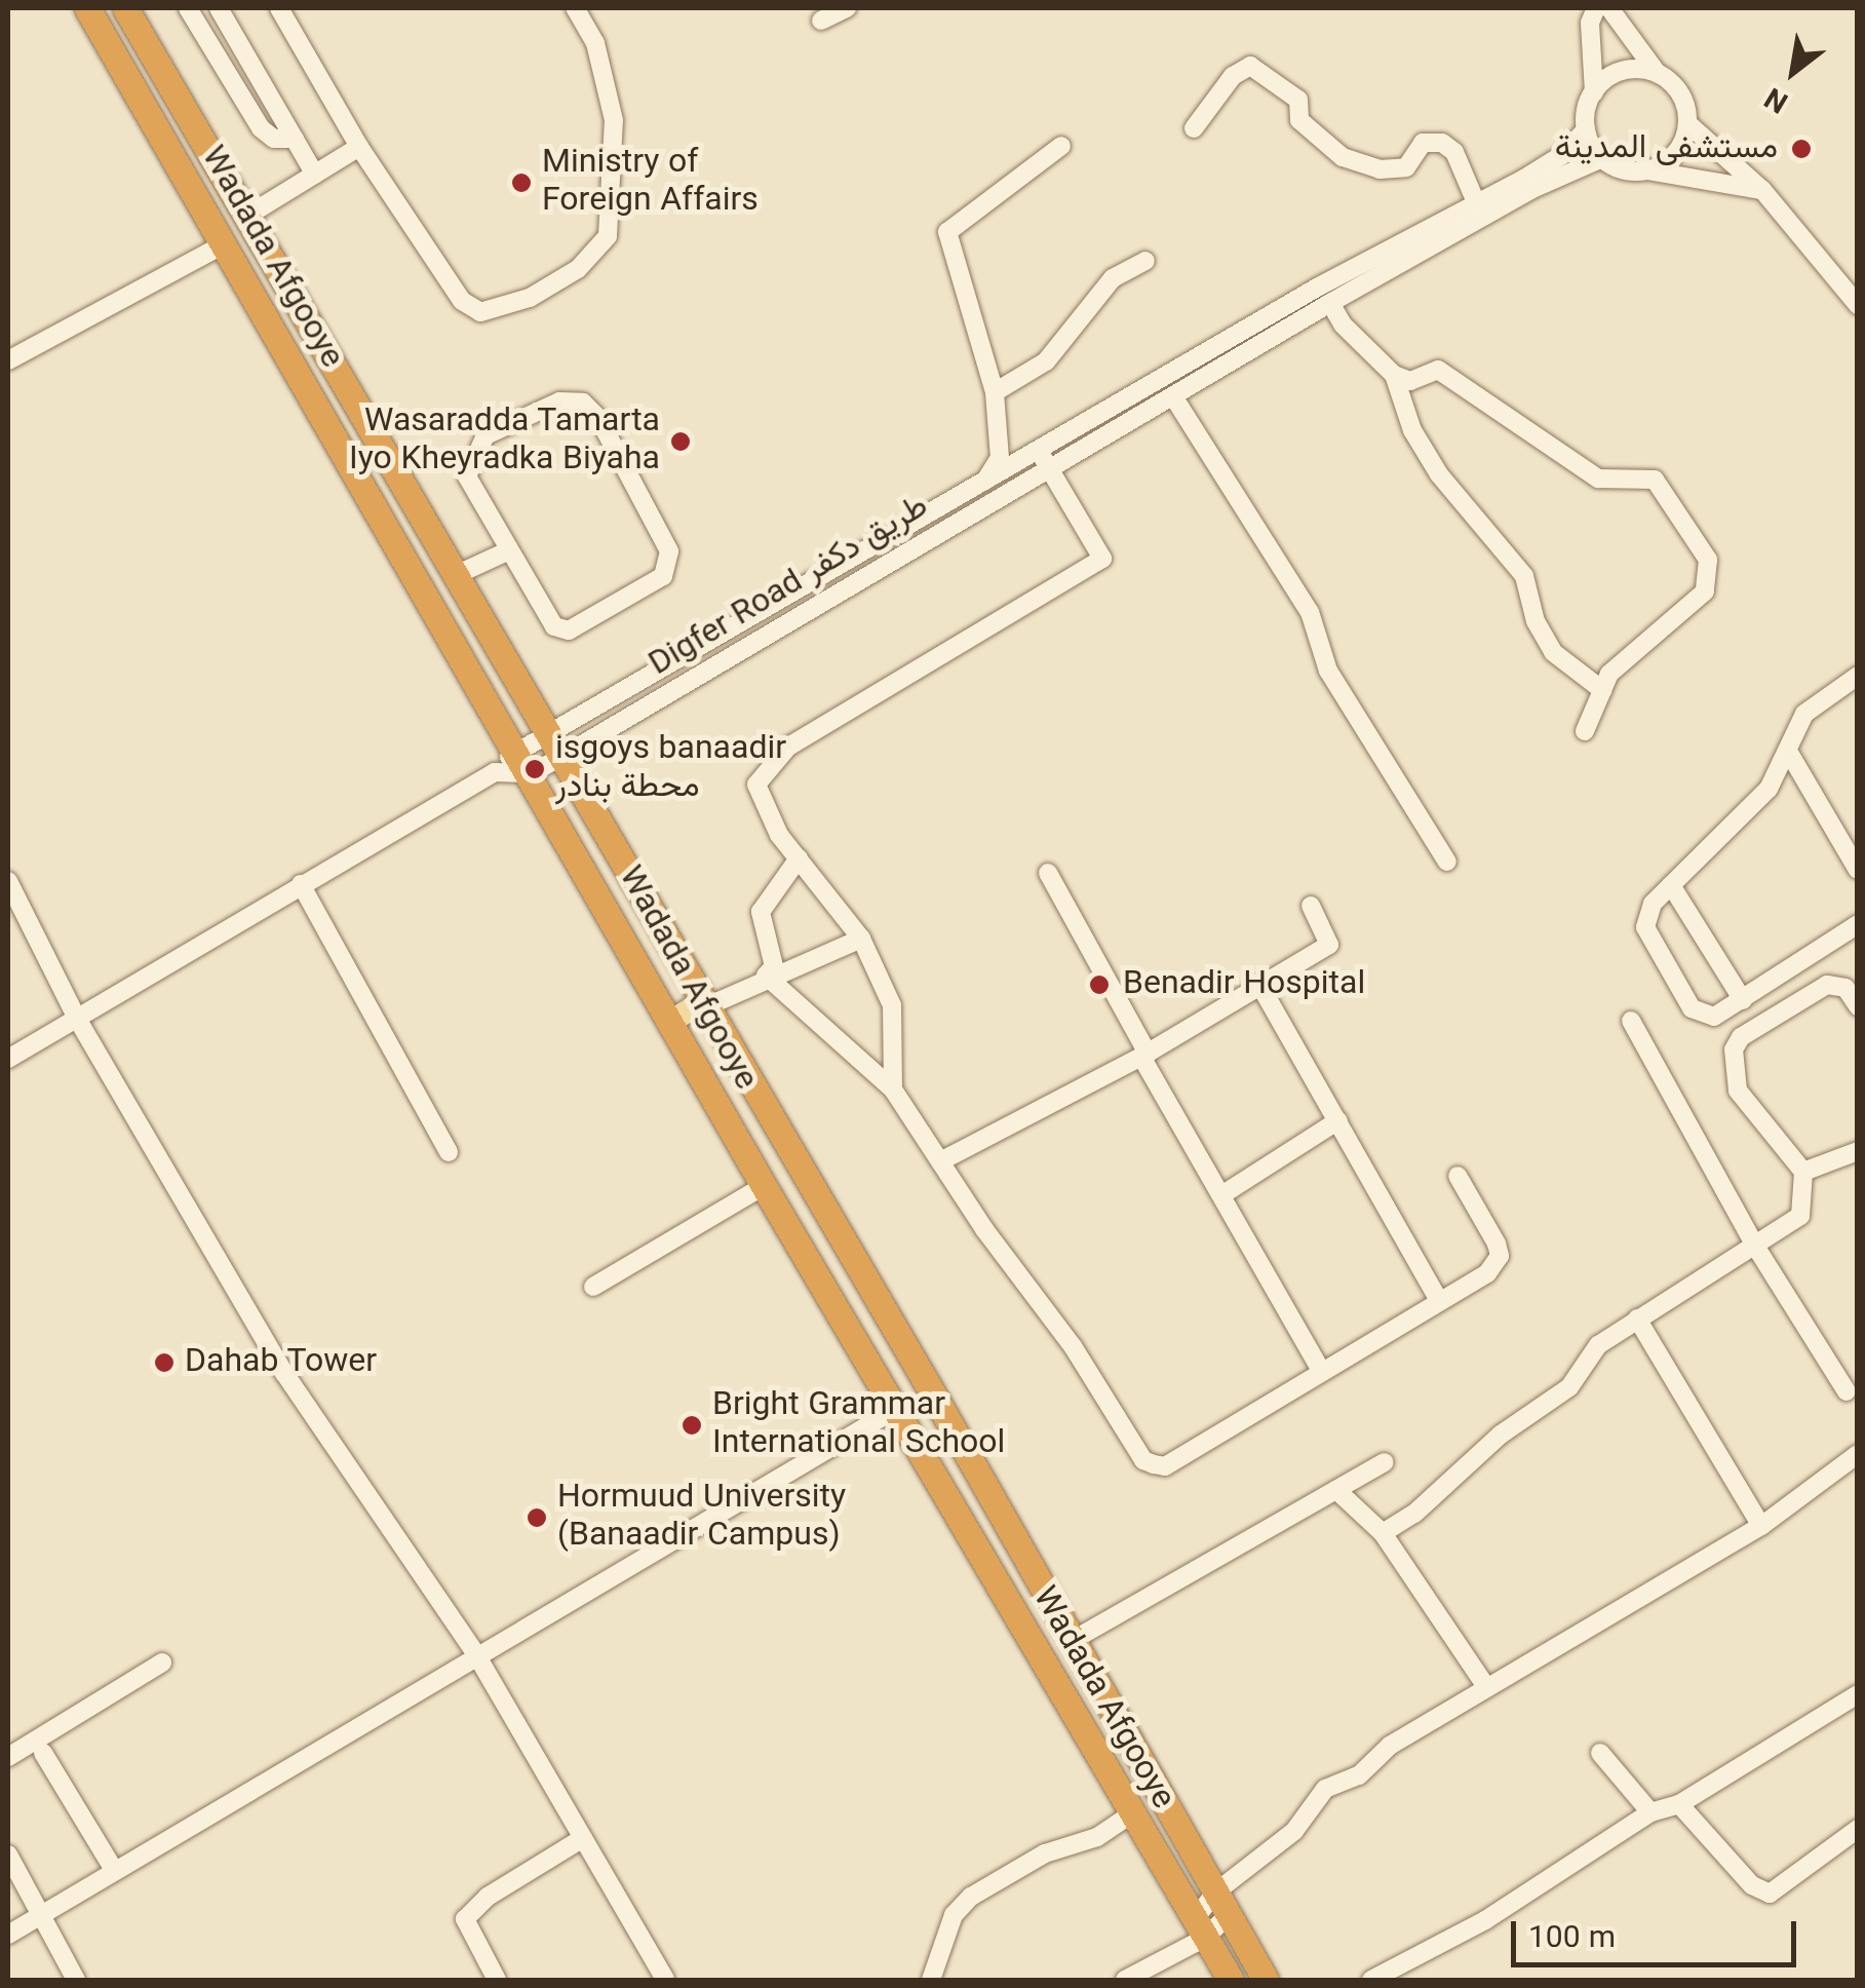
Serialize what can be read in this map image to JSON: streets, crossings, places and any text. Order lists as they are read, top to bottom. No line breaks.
{"streets":{"highway":["Wadada Afgooye"],"street":["Digfer Road طريق دكفر"]},"crossings":[["Wadada Afgooye","Digfer Road طريق دكفر"]],"places":["مستشفى المدينة","Ministry of Foreign Affairs","Wasaradda Tamarta Iyo Kheyradka Biyaha","isgoys banaadir محطة بنادر","Benadir Hospital","Dahab Tower","Bright Grammar International School","Hormuud University (Banaadir Campus)"],"scale_bar":"100 m","north":"bottom left"}
